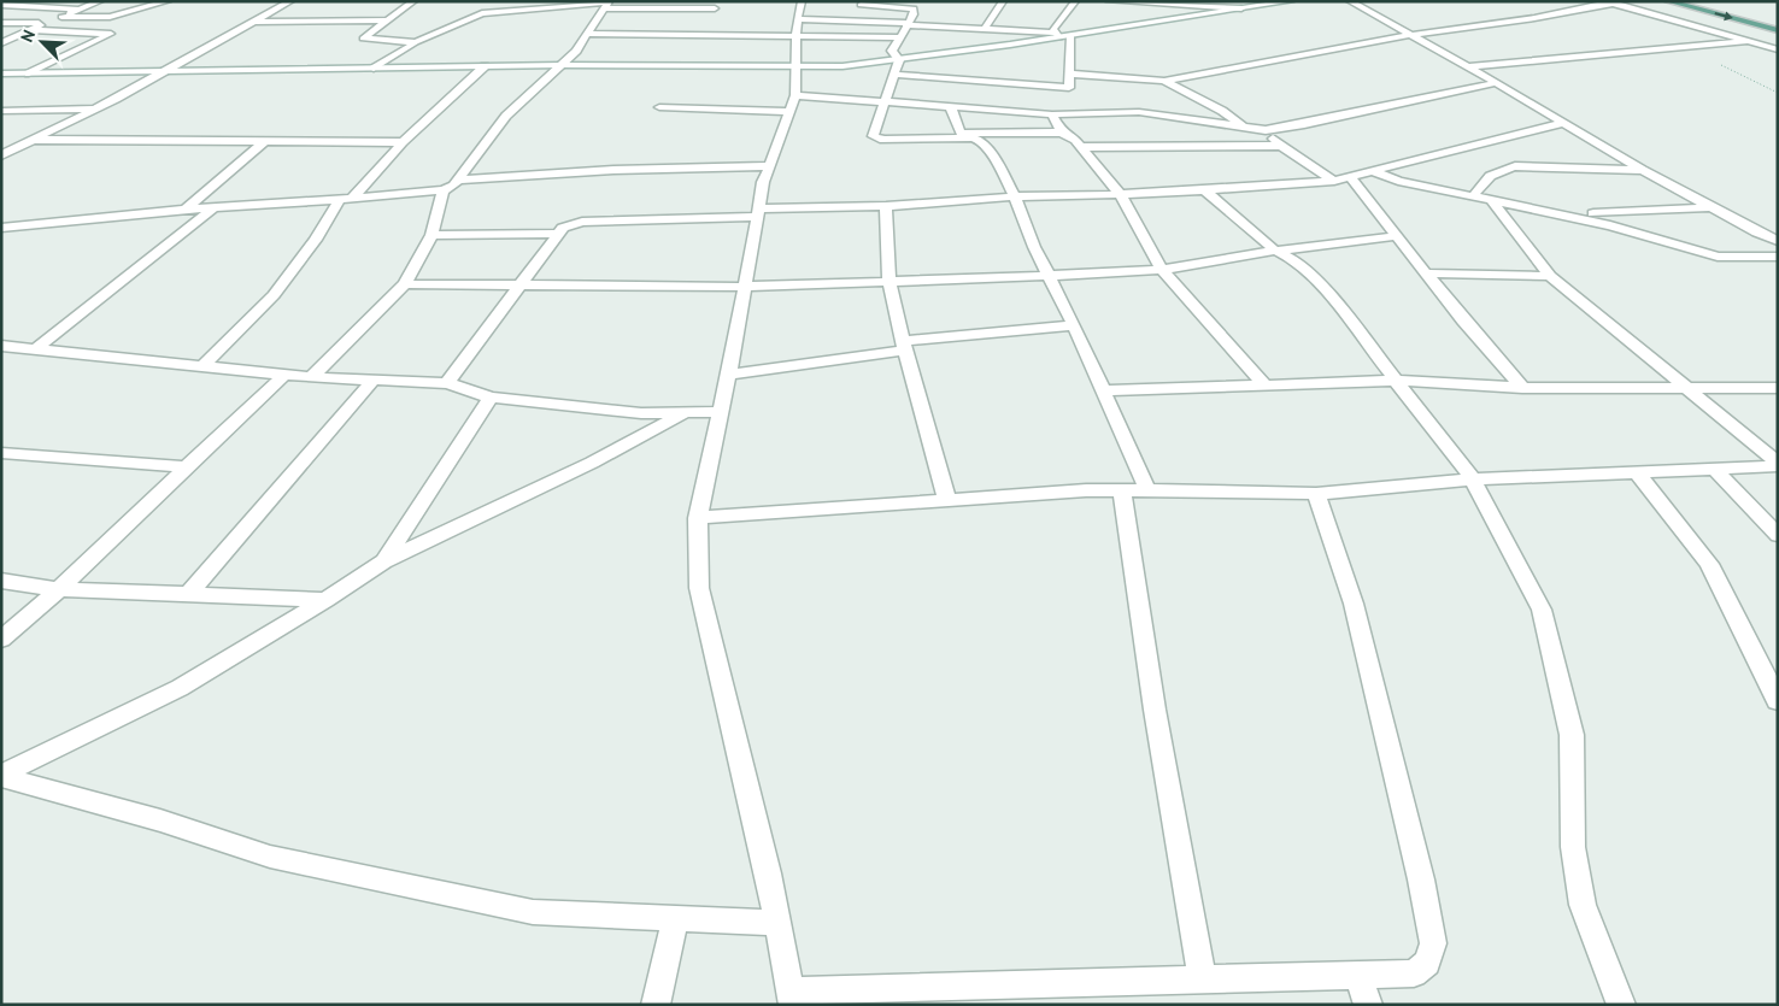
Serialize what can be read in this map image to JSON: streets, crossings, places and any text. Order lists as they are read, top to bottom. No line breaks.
{"north":"top left"}
